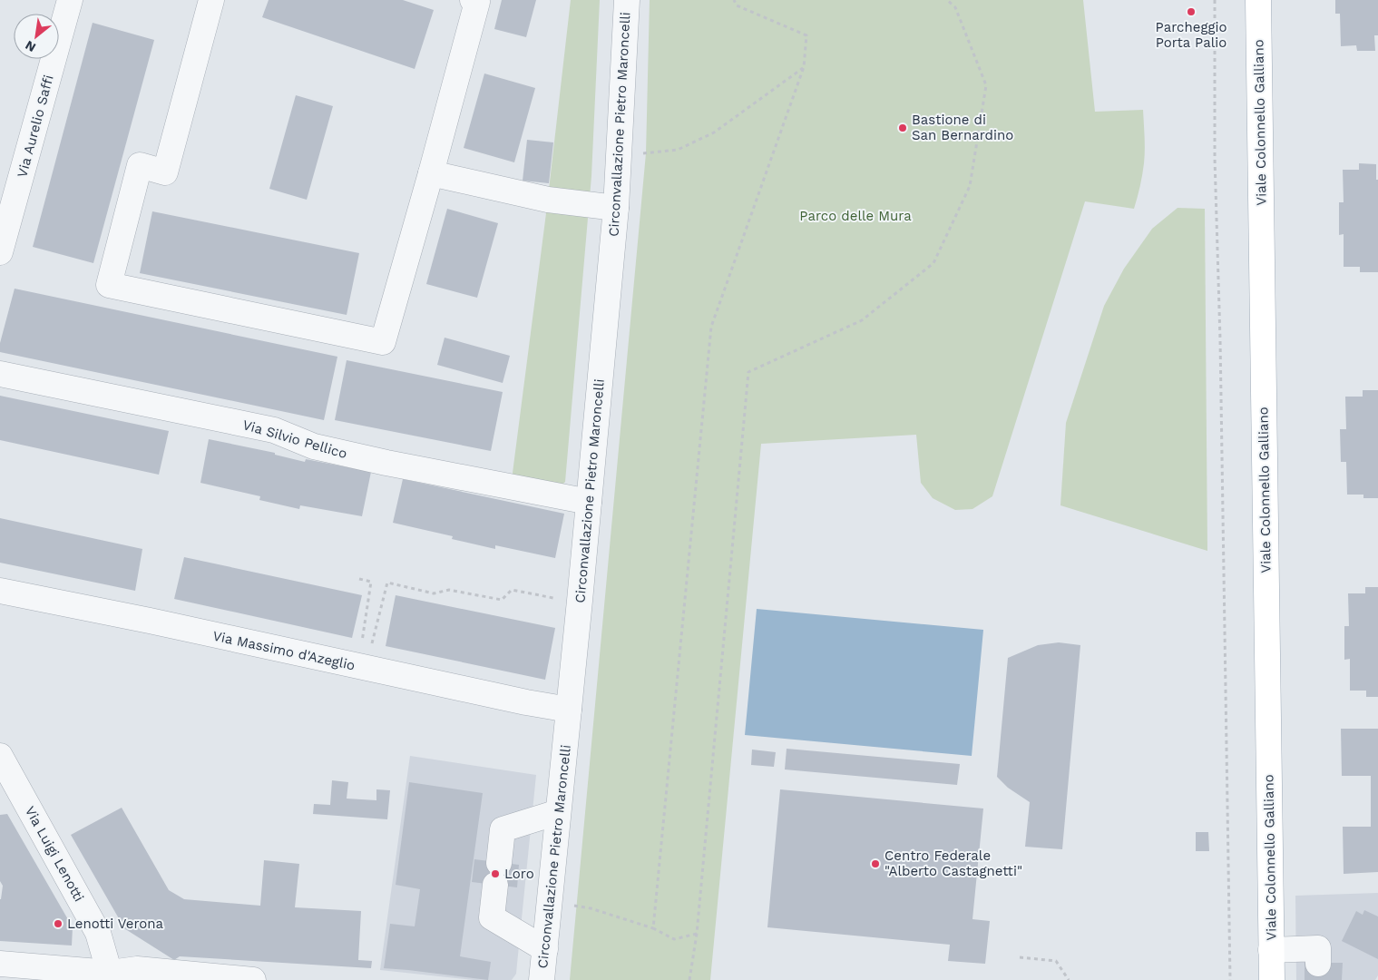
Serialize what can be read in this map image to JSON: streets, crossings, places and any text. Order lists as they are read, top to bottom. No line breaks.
{"streets":{"main road":["Viale Colonnello Galliano"],"street":["Circonvallazione Pietro Maroncelli","Via Aurelio Saffi","Via Silvio Pellico","Via Massimo d'Azeglio","Via Luigi Lenotti"]},"crossings":[["Circonvallazione Pietro Maroncelli","Via Silvio Pellico"],["Circonvallazione Pietro Maroncelli","Via Massimo d'Azeglio"]],"parks":["Parco delle Mura"],"places":["Parcheggio Porta Palio","Bastione di San Bernardino","Centro Federale \"Alberto Castagnetti\"","Loro","Lenotti Verona"],"north":"bottom left"}
